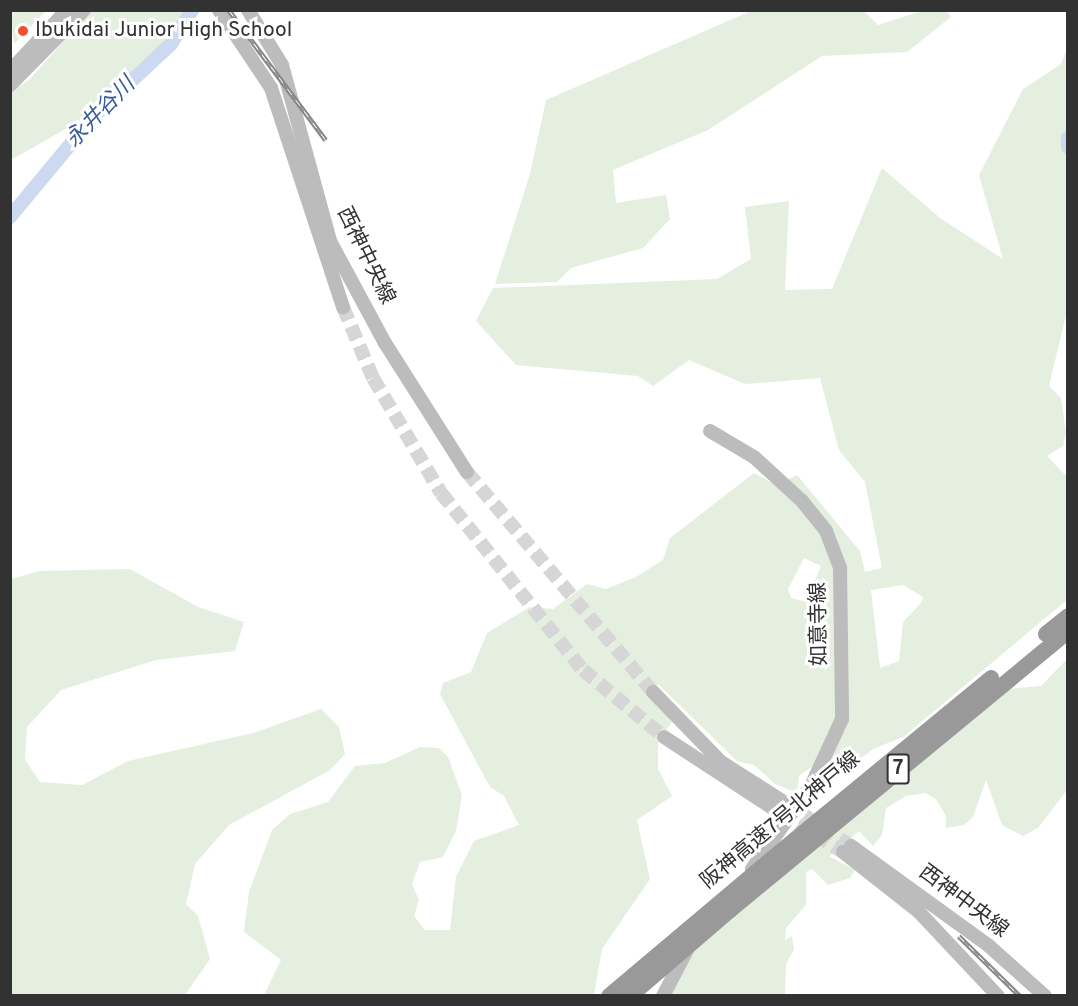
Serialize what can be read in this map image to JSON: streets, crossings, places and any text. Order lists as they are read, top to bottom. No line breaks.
{"streets":{"highway":["7","阪神高速7号北神戸線"],"street":["西神中央線","如意寺線"]},"crossings":[["如意寺線","阪神高速7号北神戸線"]],"water":["永井谷川"],"places":["Ibukidai Junior High School"]}
